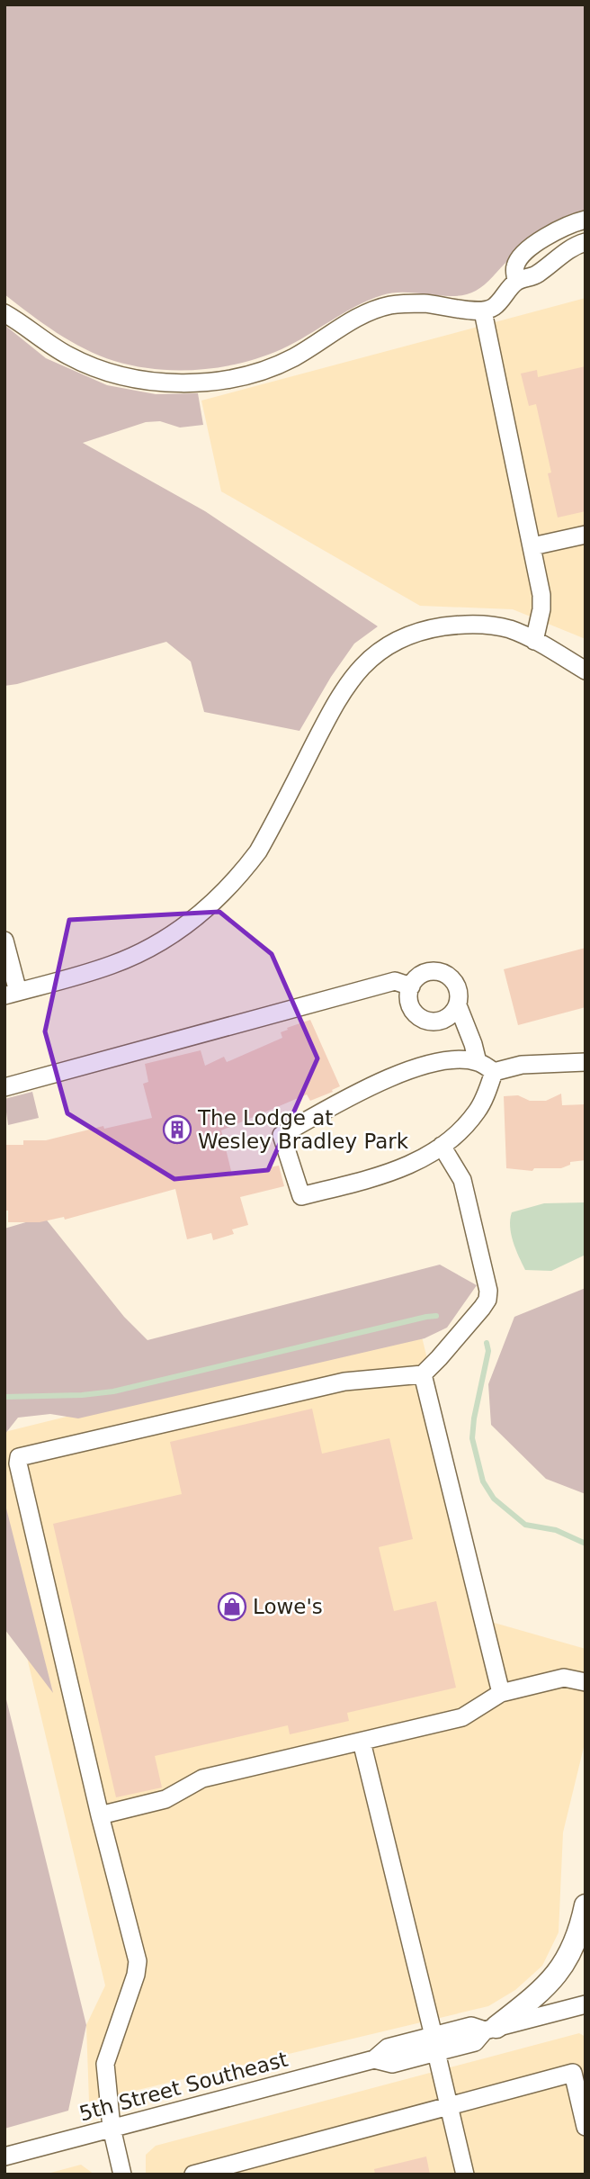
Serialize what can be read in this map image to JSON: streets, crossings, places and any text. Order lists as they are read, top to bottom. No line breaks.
{"streets":{"street":["5th Street Southeast"]},"places":{"building":["The Lodge at Wesley Bradley Park"],"shop":["Lowe's"]}}
